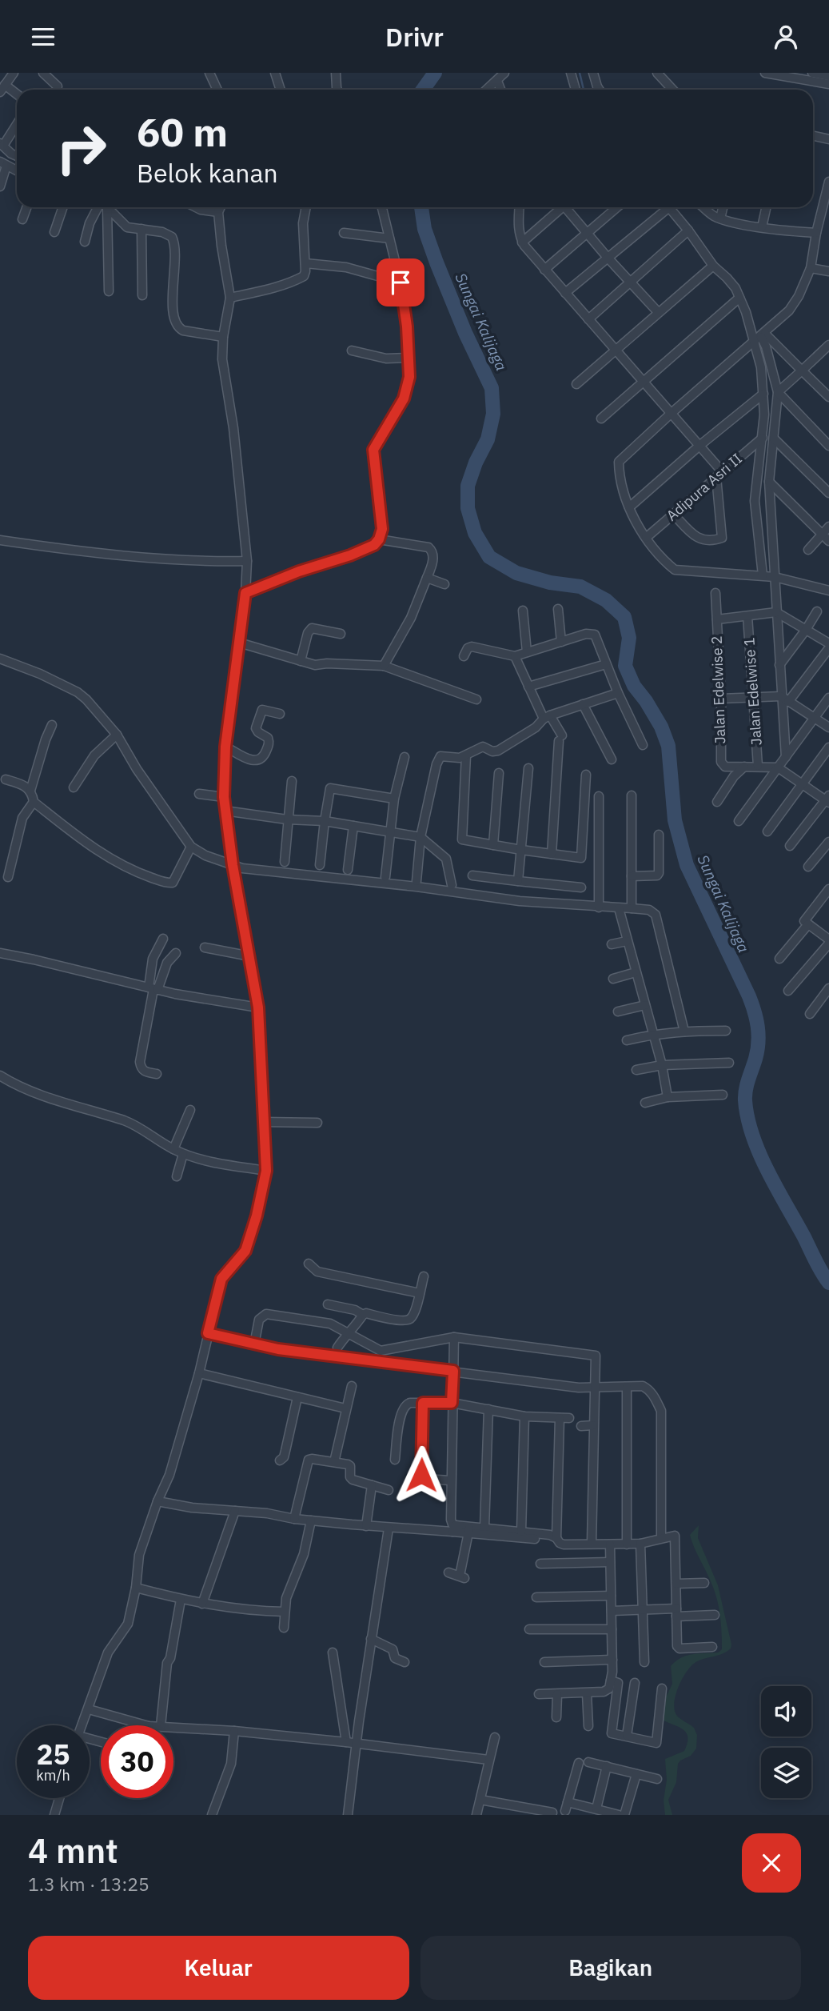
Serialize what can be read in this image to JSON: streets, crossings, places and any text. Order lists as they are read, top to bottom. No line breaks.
{"streets":{"street":["Adipura Asri II","Jalan Edelwise 2","Jalan Edelwise 1"]},"crossings":[["Jalan Edelwise 2","Jalan Edelwise 1"]],"water":["Sungai Kalijaga"],"page":{"header":"Drivr","turn":["60 m","Belok kanan"],"speed":"25 km/h","limit":"30","heading":["4 mnt","1.3 km · 13:25"],"buttons":["Keluar","Bagikan"]}}
